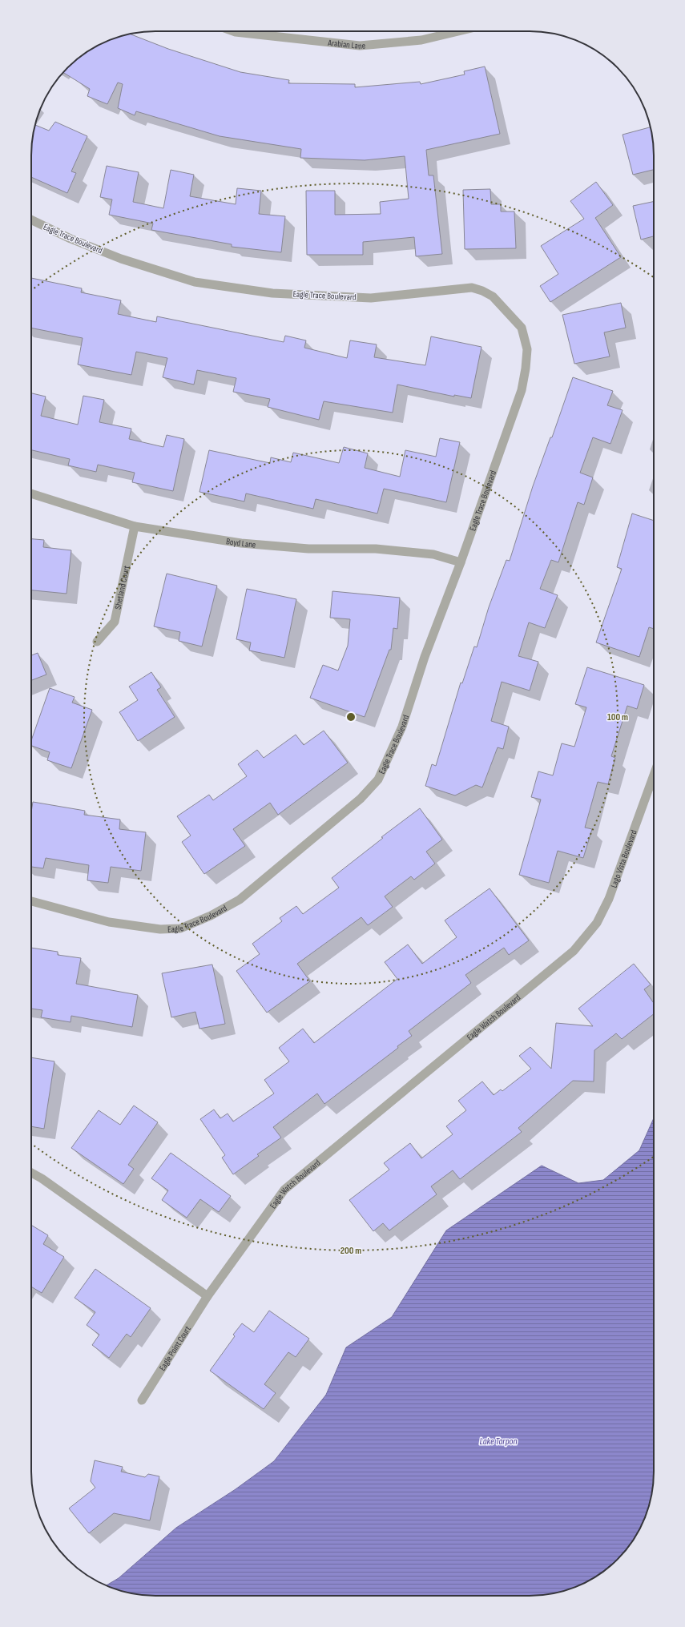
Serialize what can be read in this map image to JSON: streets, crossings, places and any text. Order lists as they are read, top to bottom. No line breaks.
{"streets":{"street":["Arabian Lane","Eagle Trace Boulevard","Boyd Lane","Shetland Court","Lago Vista Boulevard","Eagle Watch Boulevard","Eagle Point Court"]},"crossings":[["Eagle Trace Boulevard","Boyd Lane"],["Boyd Lane","Shetland Court"],["Lago Vista Boulevard","Eagle Watch Boulevard"],["Eagle Watch Boulevard","Eagle Point Court"]],"water":["Lake Tarpon"],"rings":["100 m","200 m"]}
